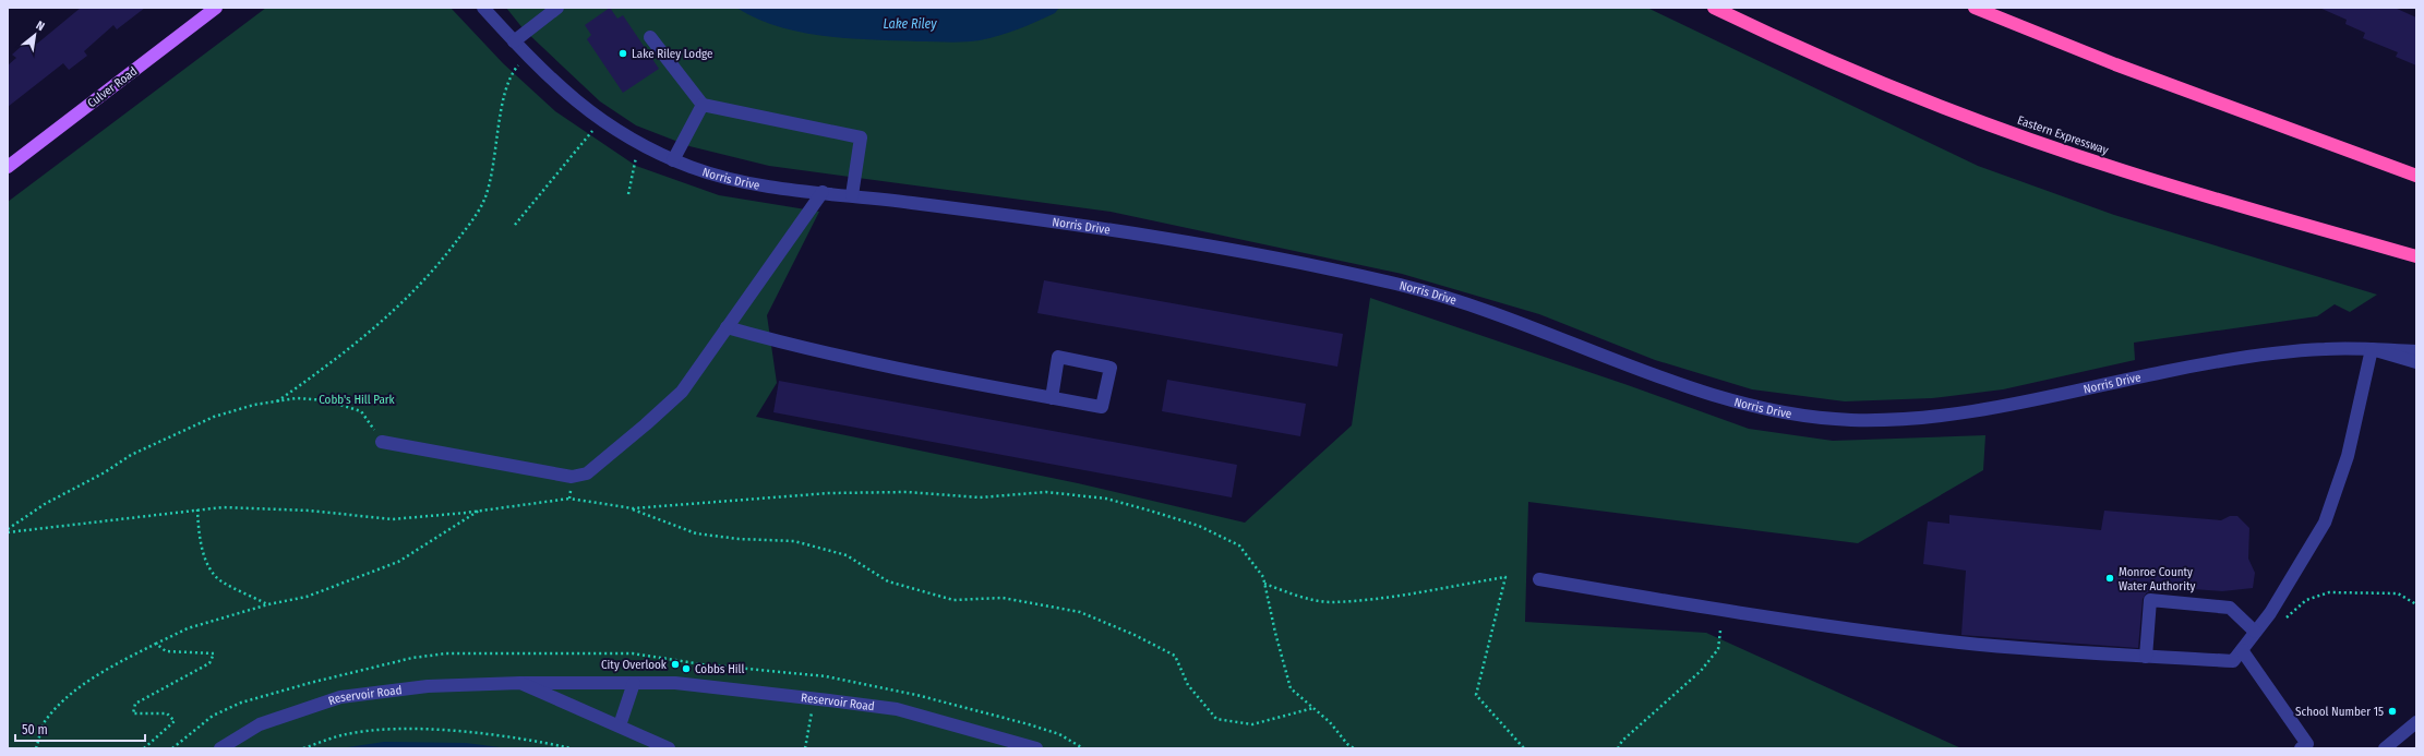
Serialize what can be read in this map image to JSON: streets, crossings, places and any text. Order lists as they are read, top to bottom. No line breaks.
{"streets":{"highway":["Eastern Expressway"],"main road":["Culver Road"],"street":["Norris Drive","Reservoir Road"]},"water":["Lake Riley"],"parks":["Cobb's Hill Park"],"places":["Lake Riley Lodge","Monroe County Water Authority","City Overlook","Cobbs Hill","School Number 15"],"scale_bar":"50 m","north":"top right"}
